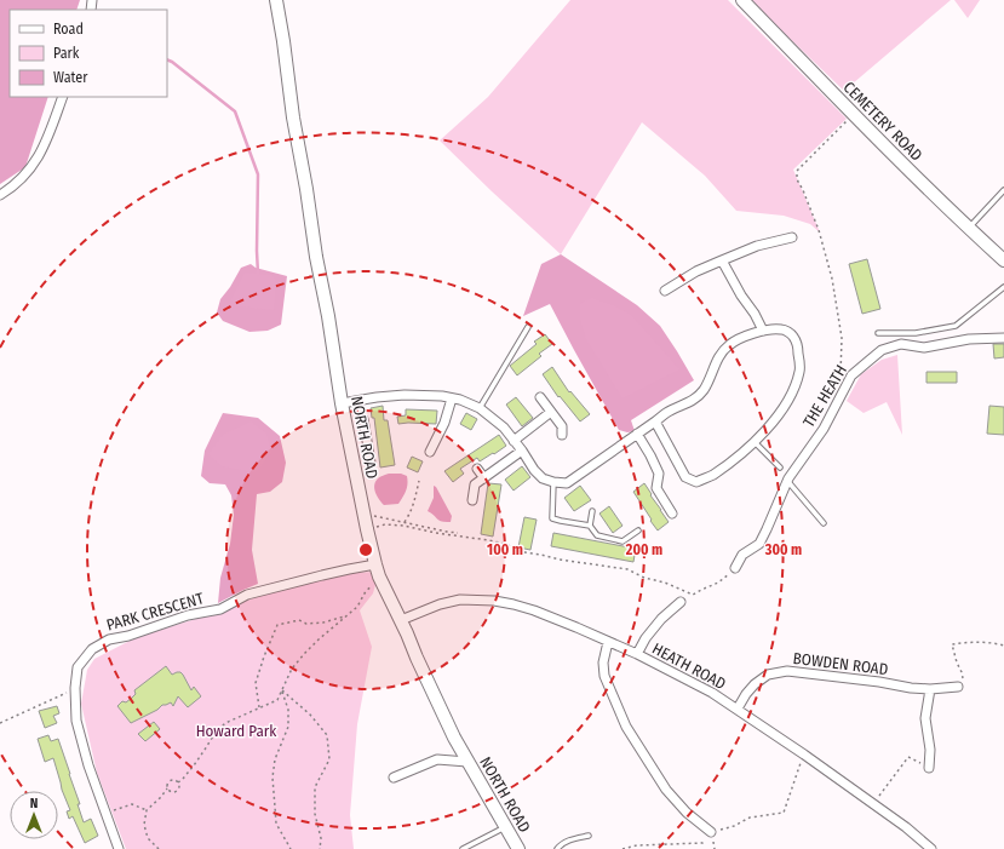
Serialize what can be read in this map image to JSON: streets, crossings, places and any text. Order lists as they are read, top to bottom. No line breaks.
{"streets":{"street":["CEMETERY ROAD","THE HEATH","NORTH ROAD","PARK CRESCENT","BOWDEN ROAD","HEATH ROAD"]},"crossings":[["NORTH ROAD","PARK CRESCENT"],["NORTH ROAD","HEATH ROAD"],["BOWDEN ROAD","HEATH ROAD"]],"parks":["Howard Park"],"legend":["Road","Park","Water"],"north":"top","rings":["100 m","200 m","300 m"]}
